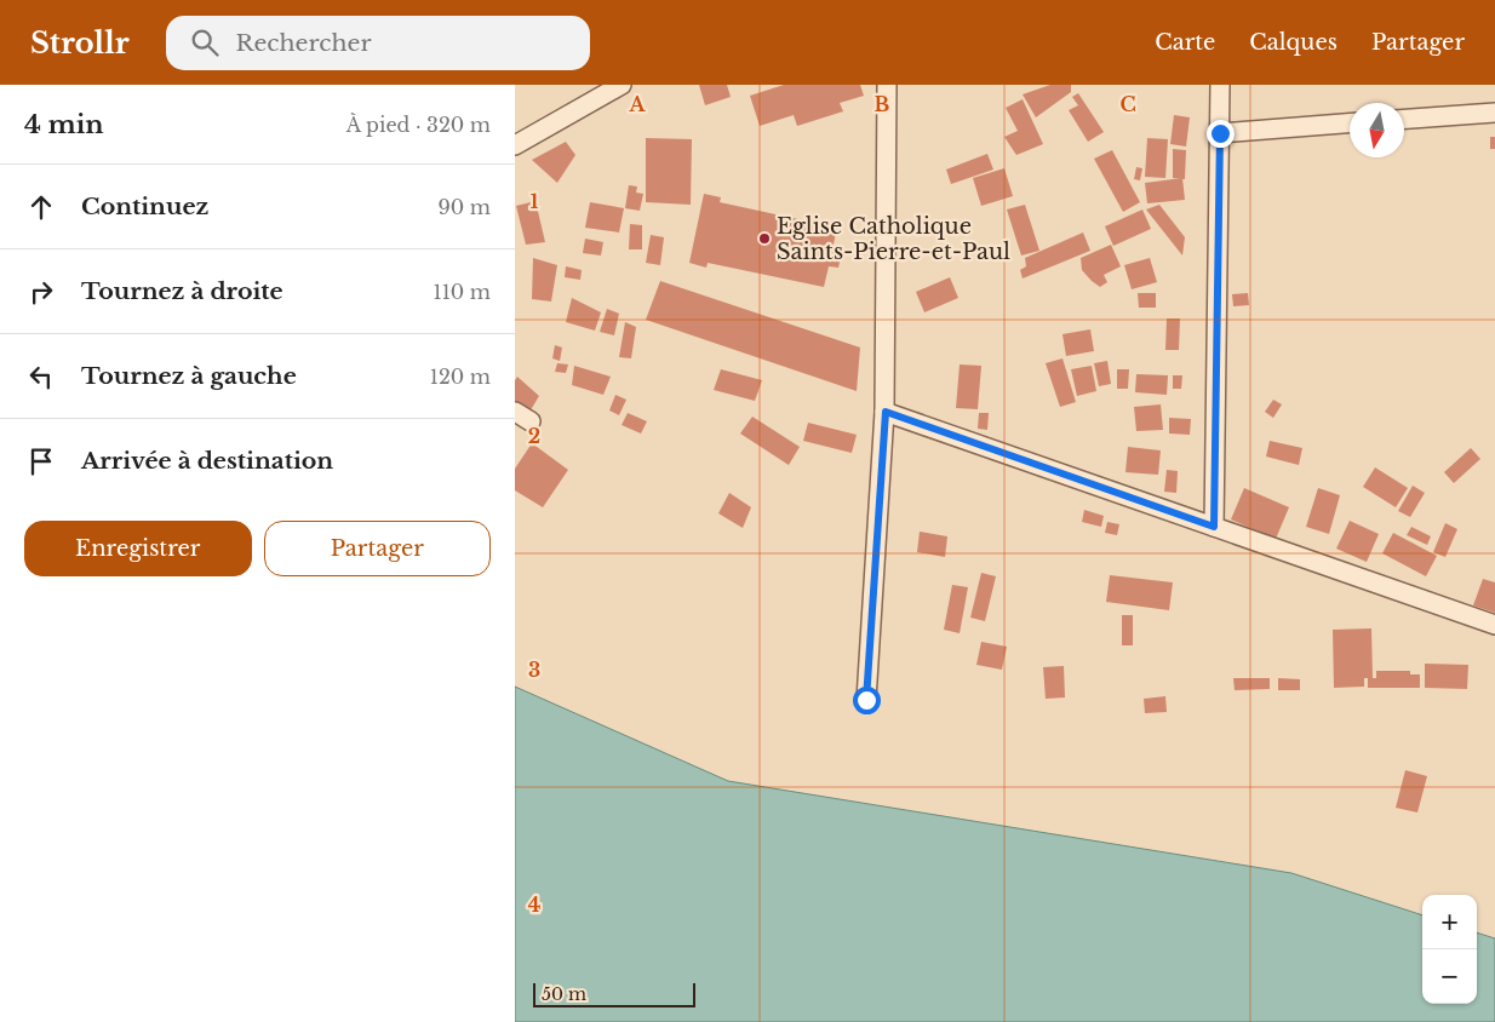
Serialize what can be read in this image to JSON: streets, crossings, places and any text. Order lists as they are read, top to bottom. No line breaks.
{"places":["Eglise Catholique Saints-Pierre-et-Paul"],"scale_bar":"50 m","north":"bottom","page":{"header":"Strollr","search":"Rechercher","nav":["Carte","Calques","Partager"],"heading":["4 min","À pied · 320 m"],"list":[["Continuez","90 m"],["Tournez à droite","110 m"],["Tournez à gauche","120 m"],"Arrivée à destination"],"buttons":["Enregistrer","Partager"],"map_buttons":["+","−"],"scale":"50 m"},"grid":{"columns":["A","B","C"],"rows":["1","2","3","4"]}}
